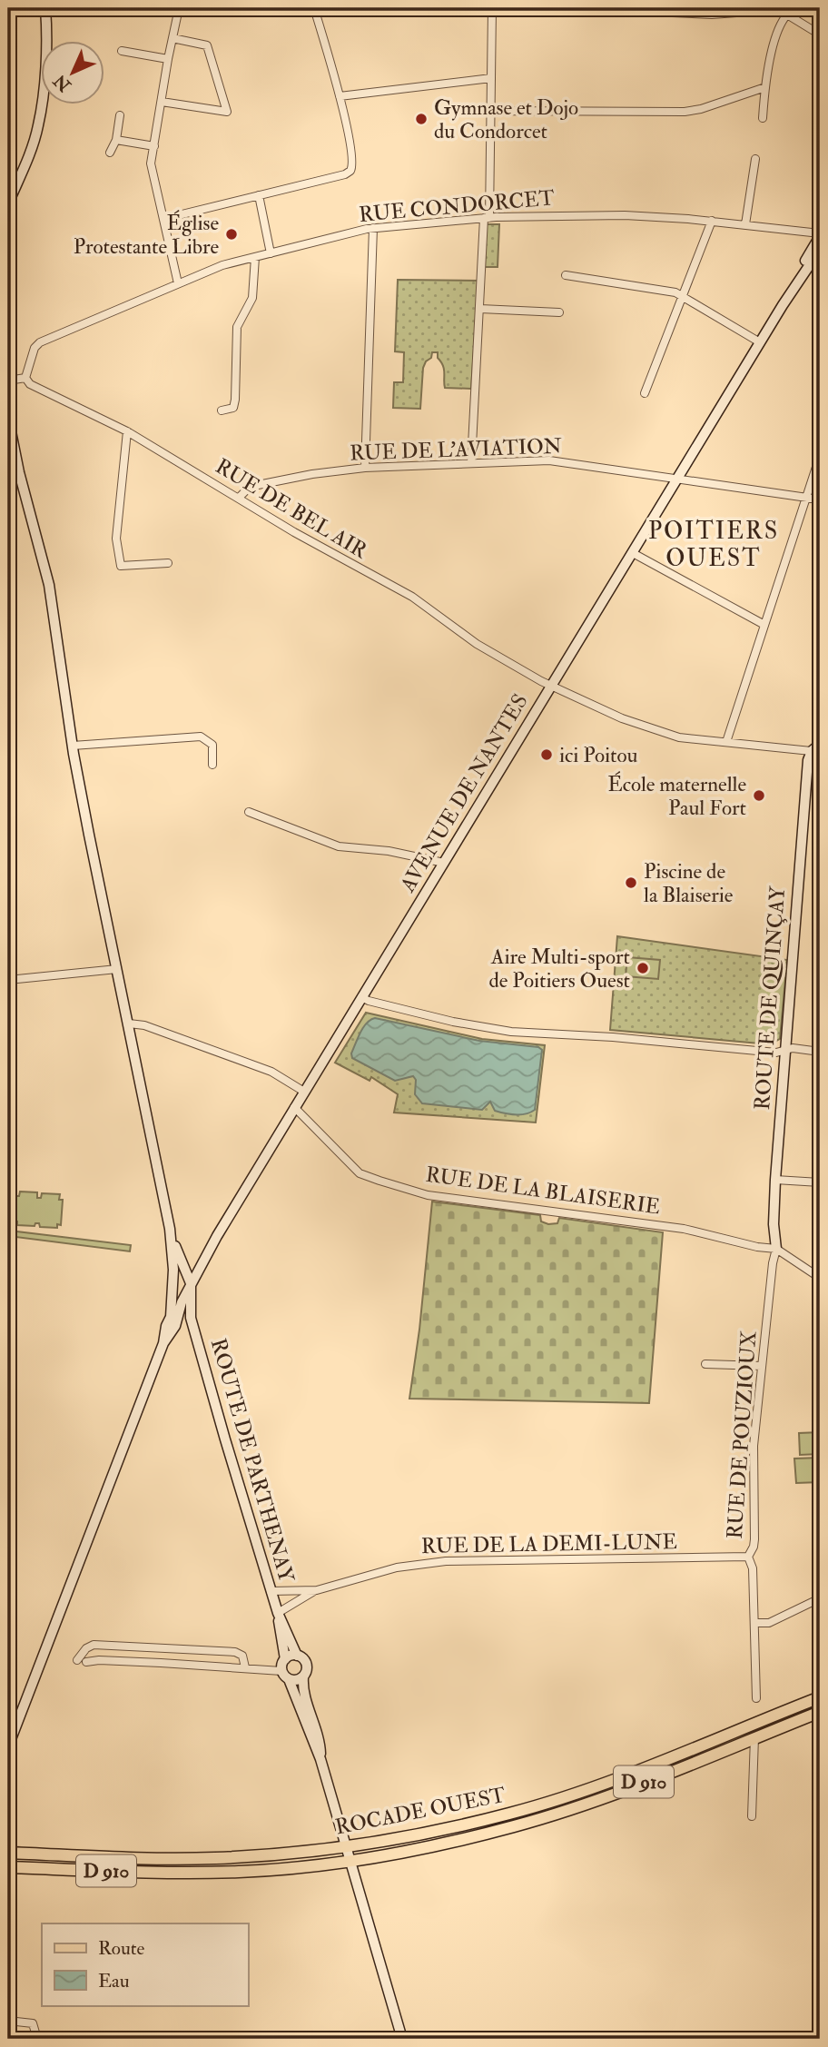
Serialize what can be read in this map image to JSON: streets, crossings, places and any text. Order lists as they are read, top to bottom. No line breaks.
{"streets":{"main road":["AVENUE DE NANTES","ROUTE DE QUINÇAY","ROUTE DE PARTHENAY","D 910","ROCADE OUEST"],"street":["RUE CONDORCET","RUE DE L'AVIATION","RUE DE BEL AIR","RUE DE LA BLAISERIE","RUE DE POUZIOUX","RUE DE LA DEMI-LUNE"]},"crossings":[["RUE CONDORCET","RUE DE BEL AIR"],["RUE CONDORCET","AVENUE DE NANTES"],["RUE DE L'AVIATION","RUE DE BEL AIR"],["RUE DE L'AVIATION","AVENUE DE NANTES"],["RUE DE BEL AIR","AVENUE DE NANTES"],["RUE DE BEL AIR","ROUTE DE QUINÇAY"],["AVENUE DE NANTES","RUE DE LA BLAISERIE"],["AVENUE DE NANTES","ROUTE DE PARTHENAY"],["ROUTE DE QUINÇAY","RUE DE LA BLAISERIE"],["ROUTE DE QUINÇAY","RUE DE POUZIOUX"],["RUE DE LA BLAISERIE","RUE DE POUZIOUX"],["RUE DE POUZIOUX","RUE DE LA DEMI-LUNE"],["ROUTE DE PARTHENAY","RUE DE LA DEMI-LUNE"],["D 910","ROCADE OUEST"]],"districts":["POITIERS OUEST"],"places":["Gymnase et Dojo du Condorcet","Église Protestante Libre","ici Poitou","École maternelle Paul Fort","Piscine de la Blaiserie","Aire Multi-sport de Poitiers Ouest"],"legend":["Route","Eau"],"north":"bottom left"}
